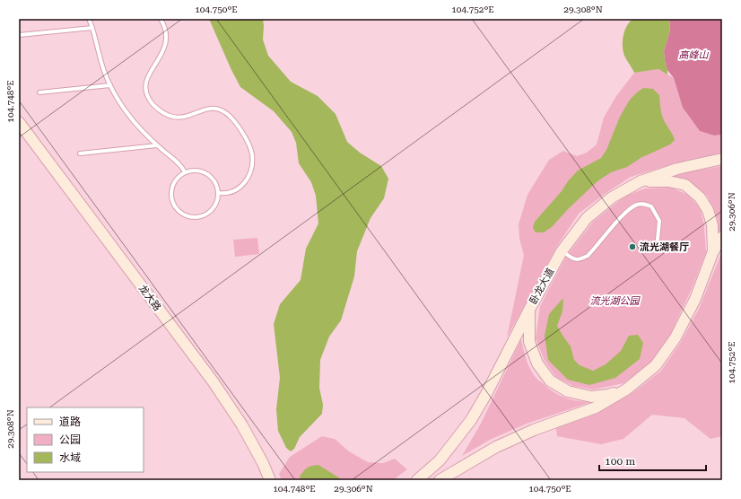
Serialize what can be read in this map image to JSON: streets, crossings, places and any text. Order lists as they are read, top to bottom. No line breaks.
{"streets":{"main road":["卧龙大道","龙大路"]},"parks":["高峰山","流光湖公园"],"places":["流光湖餐厅"],"legend":["道路","公园","水域"],"scale_bar":"100 m","coordinates":["104.750°E","104.752°E","29.308°N","104.748°E","29.306°N"]}
